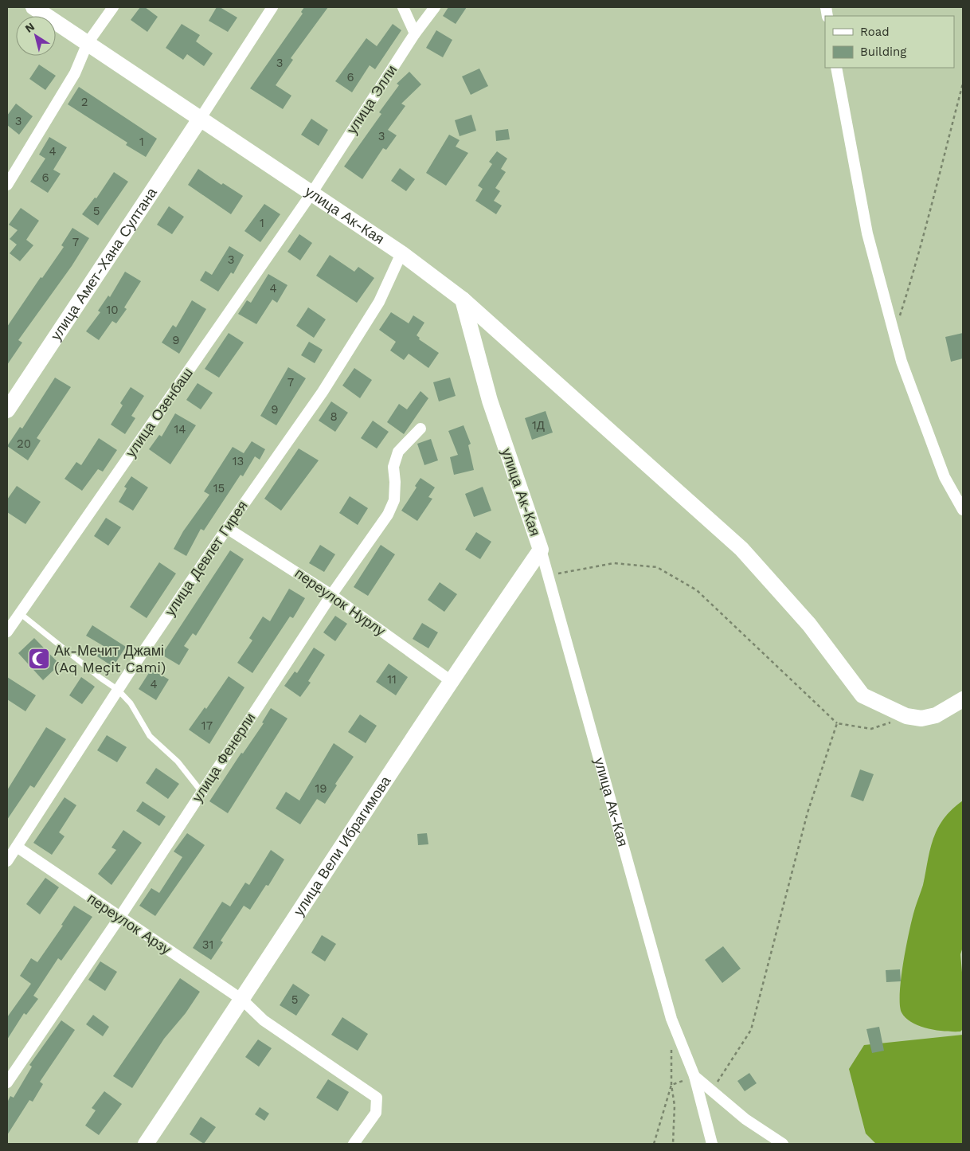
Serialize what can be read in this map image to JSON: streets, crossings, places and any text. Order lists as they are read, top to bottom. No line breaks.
{"streets":{"street":["улица Элли","улица Ак-Кая","улица Амет-Хана Султана","улица Озенбаш","улица Девлет Гирея","переулок Нурлу","улица Фенерли","улица Вели Ибрагимова","переулок Арзу"]},"crossings":[["улица Элли","улица Ак-Кая"],["улица Элли","улица Озенбаш"],["улица Ак-Кая","улица Амет-Хана Султана"],["улица Ак-Кая","улица Озенбаш"],["улица Ак-Кая","улица Девлет Гирея"],["улица Ак-Кая","улица Вели Ибрагимова"],["улица Девлет Гирея","переулок Нурлу"],["улица Девлет Гирея","переулок Арзу"],["переулок Нурлу","улица Фенерли"],["переулок Нурлу","улица Вели Ибрагимова"],["улица Фенерли","переулок Арзу"],["улица Вели Ибрагимова","переулок Арзу"]],"places":{"mosque":["Ак-Мечит Джамі (Aq Meçit Cami)"]},"house_numbers":["3","6","2","3","3","1","4","6","5","1","7","3","4","10","9","7","9","8","1Д","14","20","13","15","11","4","17","19","31","5"],"legend":["Road","Building"],"north":"top left"}
